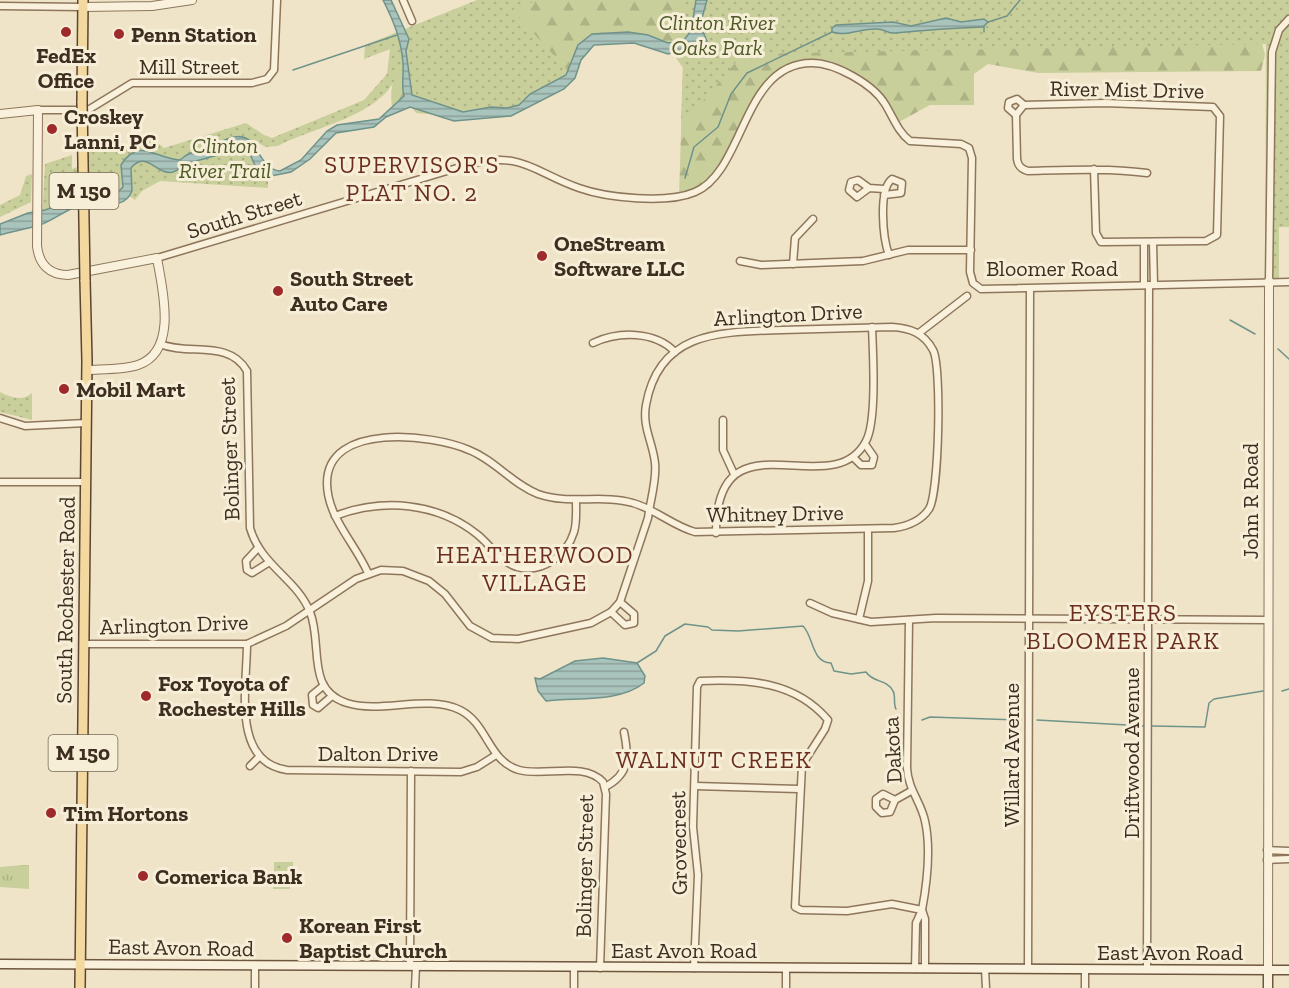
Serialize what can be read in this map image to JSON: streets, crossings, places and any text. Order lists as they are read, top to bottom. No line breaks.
{"streets":{"main road":["M 150","John R Road","South Rochester Road","East Avon Road"],"street":["Mill Street","River Mist Drive","South Street","Bloomer Road","Arlington Drive","Bolinger Street","Whitney Drive","Dakota","Dalton Drive","Driftwood Avenue","Willard Avenue","Grovecrest"]},"crossings":[["South Street","Bloomer Road"],["Bloomer Road","John R Road"],["Bloomer Road","Driftwood Avenue"],["Bloomer Road","Willard Avenue"],["Arlington Drive","Bolinger Street"],["Arlington Drive","Whitney Drive"],["Arlington Drive","South Rochester Road"],["Bolinger Street","Dalton Drive"],["Bolinger Street","East Avon Road"],["John R Road","East Avon Road"],["South Rochester Road","East Avon Road"],["Dakota","East Avon Road"],["Driftwood Avenue","East Avon Road"],["Willard Avenue","East Avon Road"],["Grovecrest","East Avon Road"]],"districts":["SUPERVISOR'S PLAT NO. 2","HEATHERWOOD VILLAGE","EYSTERS BLOOMER PARK","WALNUT CREEK"],"parks":["Clinton River Oaks Park","Clinton River Trail"],"places":["FedEx Office","Penn Station","Croskey Lanni, PC","OneStream Software LLC","South Street Auto Care","Mobil Mart","Fox Toyota of Rochester Hills","Tim Hortons","Comerica Bank","Korean First Baptist Church"]}
